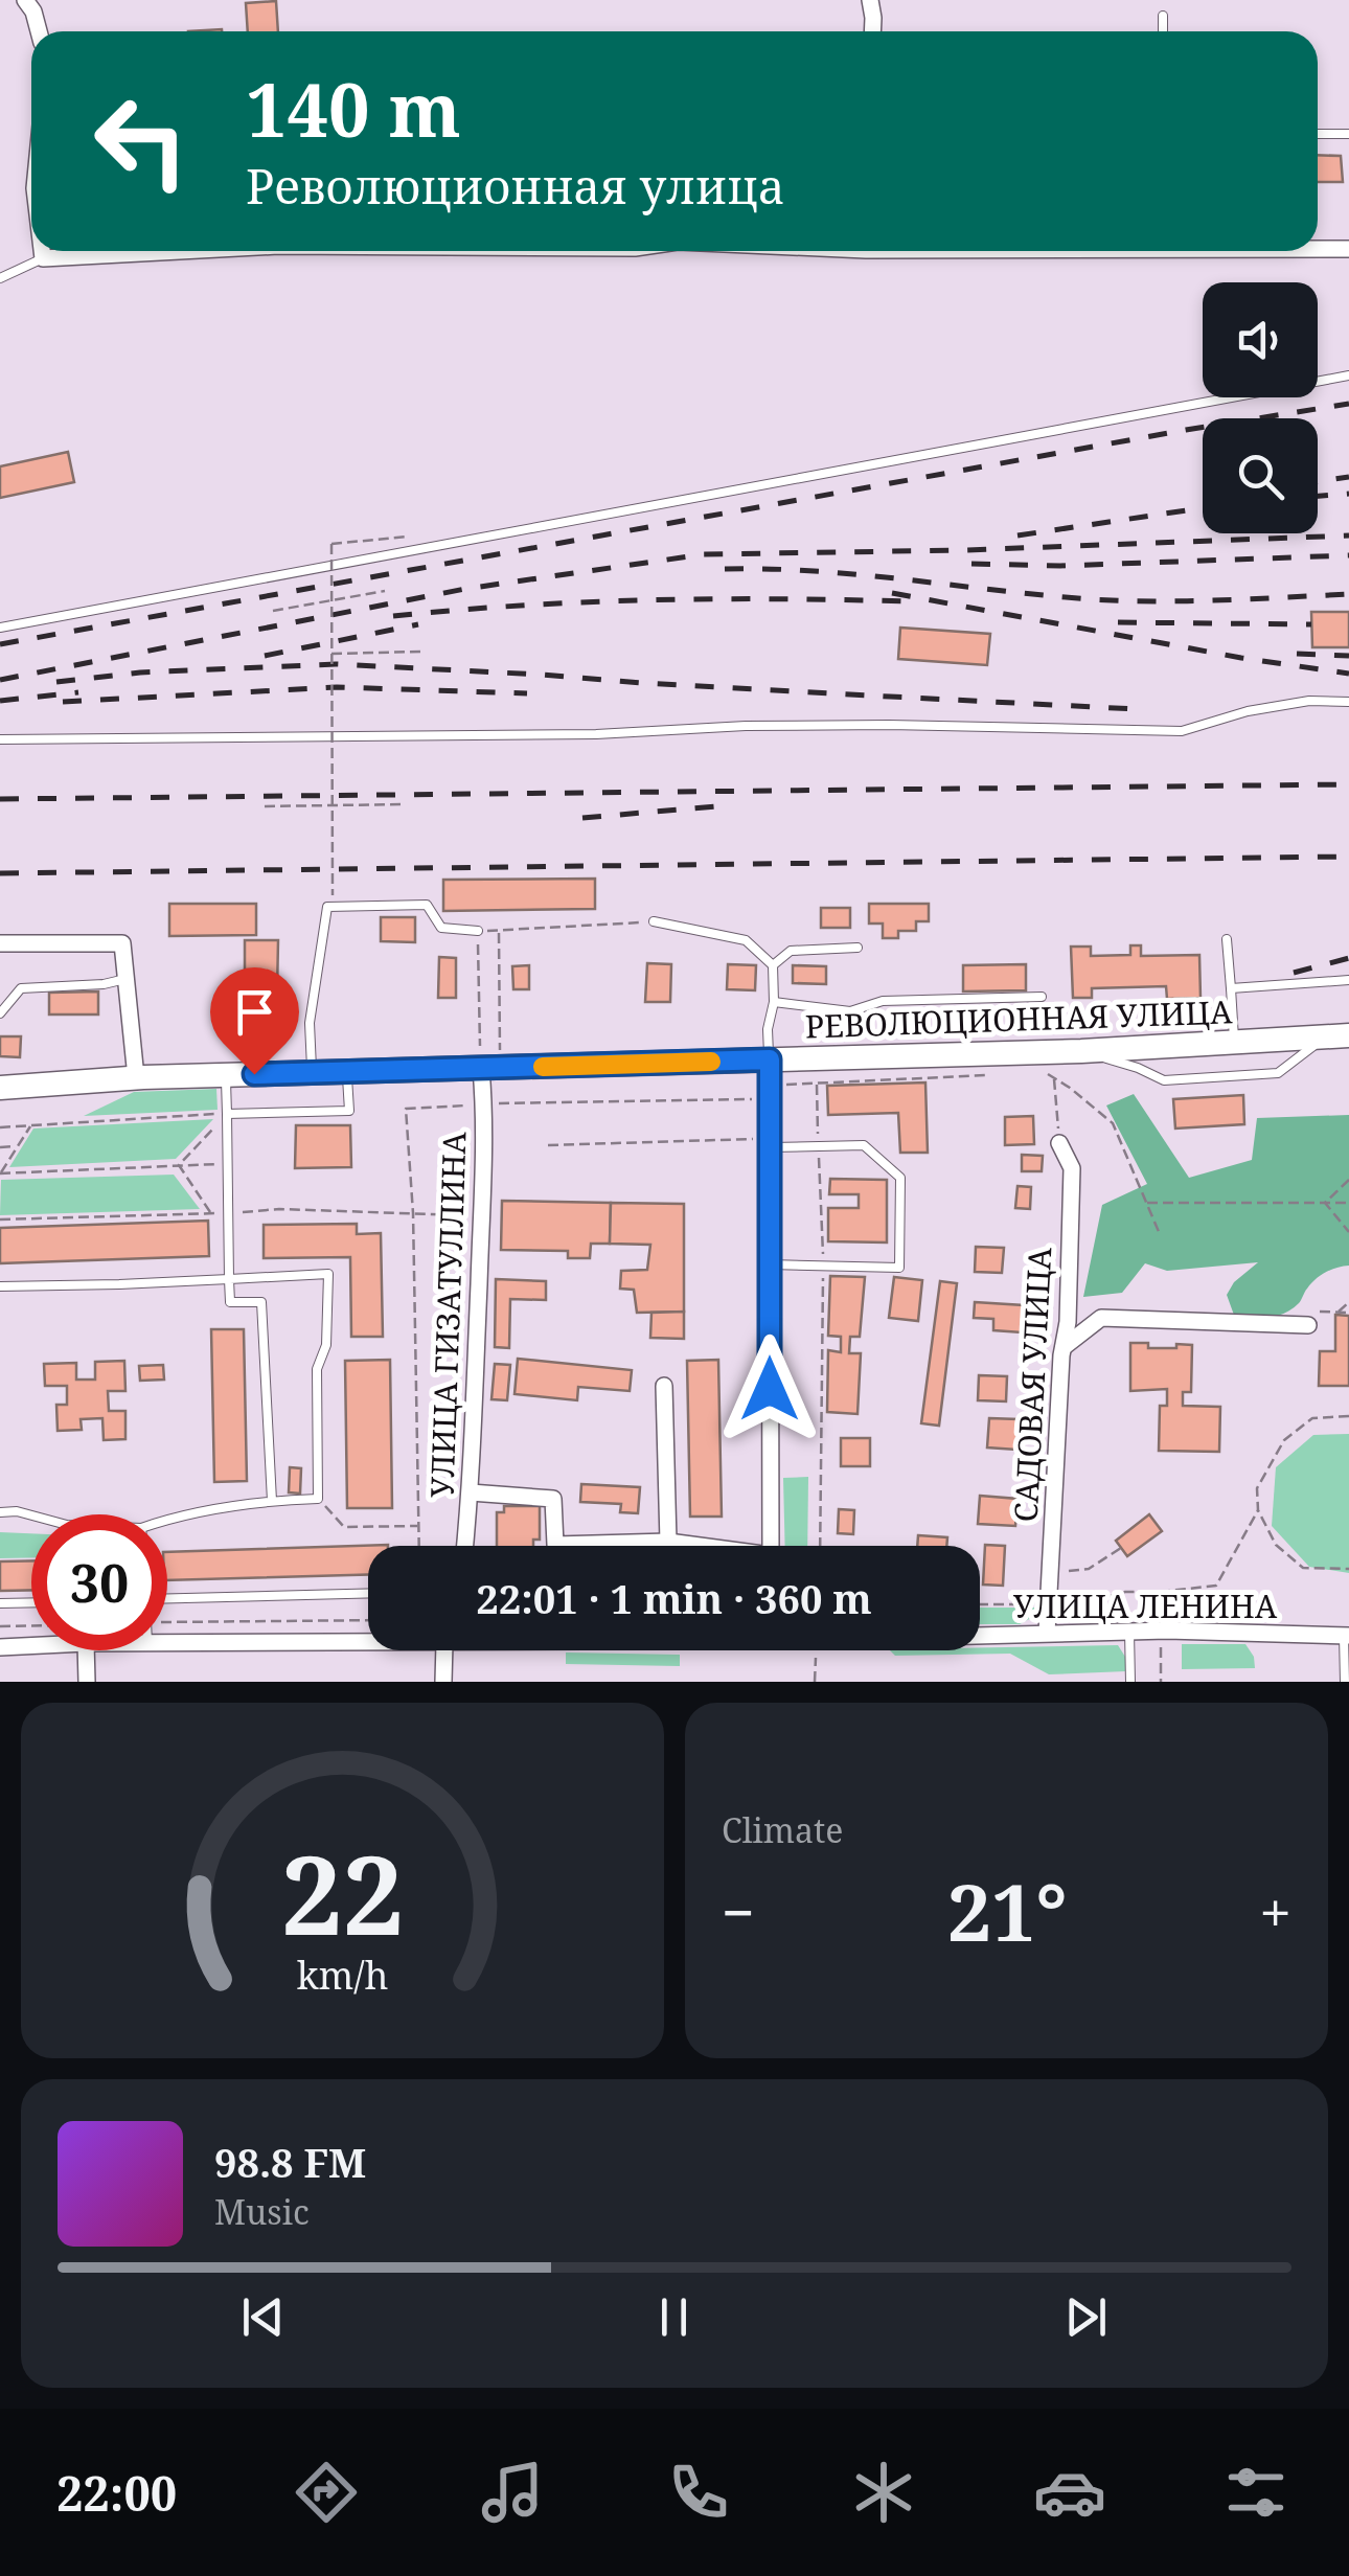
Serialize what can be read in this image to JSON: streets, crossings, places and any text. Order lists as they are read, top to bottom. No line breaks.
{"streets":{"main road":["РЕВОЛЮЦИОННАЯ УЛИЦА"],"street":["УЛИЦА ГИЗАТУЛЛИНА","САДОВАЯ УЛИЦА","УЛИЦА ЛЕНИНА"]},"crossings":[["РЕВОЛЮЦИОННАЯ УЛИЦА","УЛИЦА ГИЗАТУЛЛИНА"],["САДОВАЯ УЛИЦА","УЛИЦА ЛЕНИНА"]],"page":{"turn":["140 m","Революционная улица"],"limit":"30","trip":"22:01 · 1 min · 360 m","tile":"Climate","heat":["−","21°","+"],"song":["98.8 FM","Music"],"tabs":"22:00","gauge":["22","km/h"]}}
